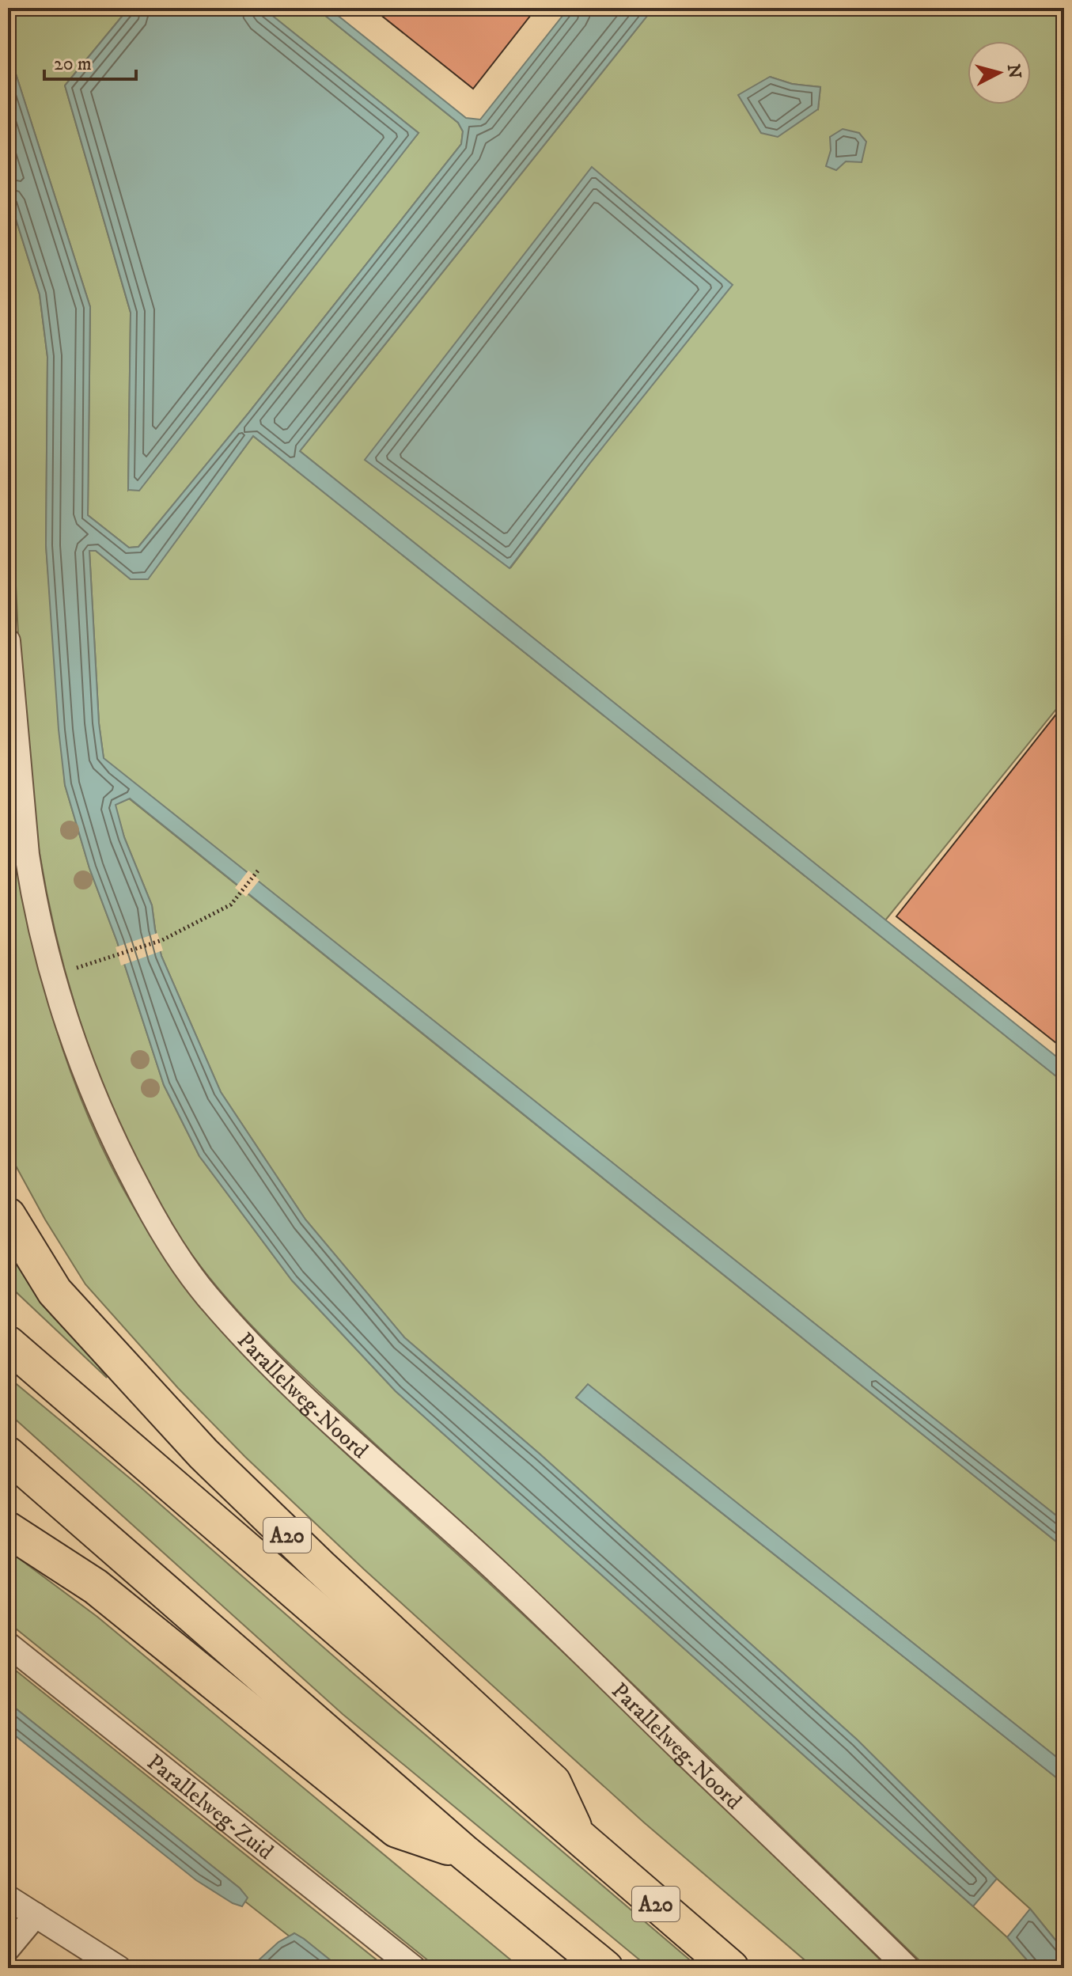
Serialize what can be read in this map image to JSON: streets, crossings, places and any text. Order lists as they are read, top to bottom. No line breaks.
{"streets":{"highway":["A20"],"street":["Parallelweg-Noord","Parallelweg-Zuid"]},"scale_bar":"20 m","north":"right"}
